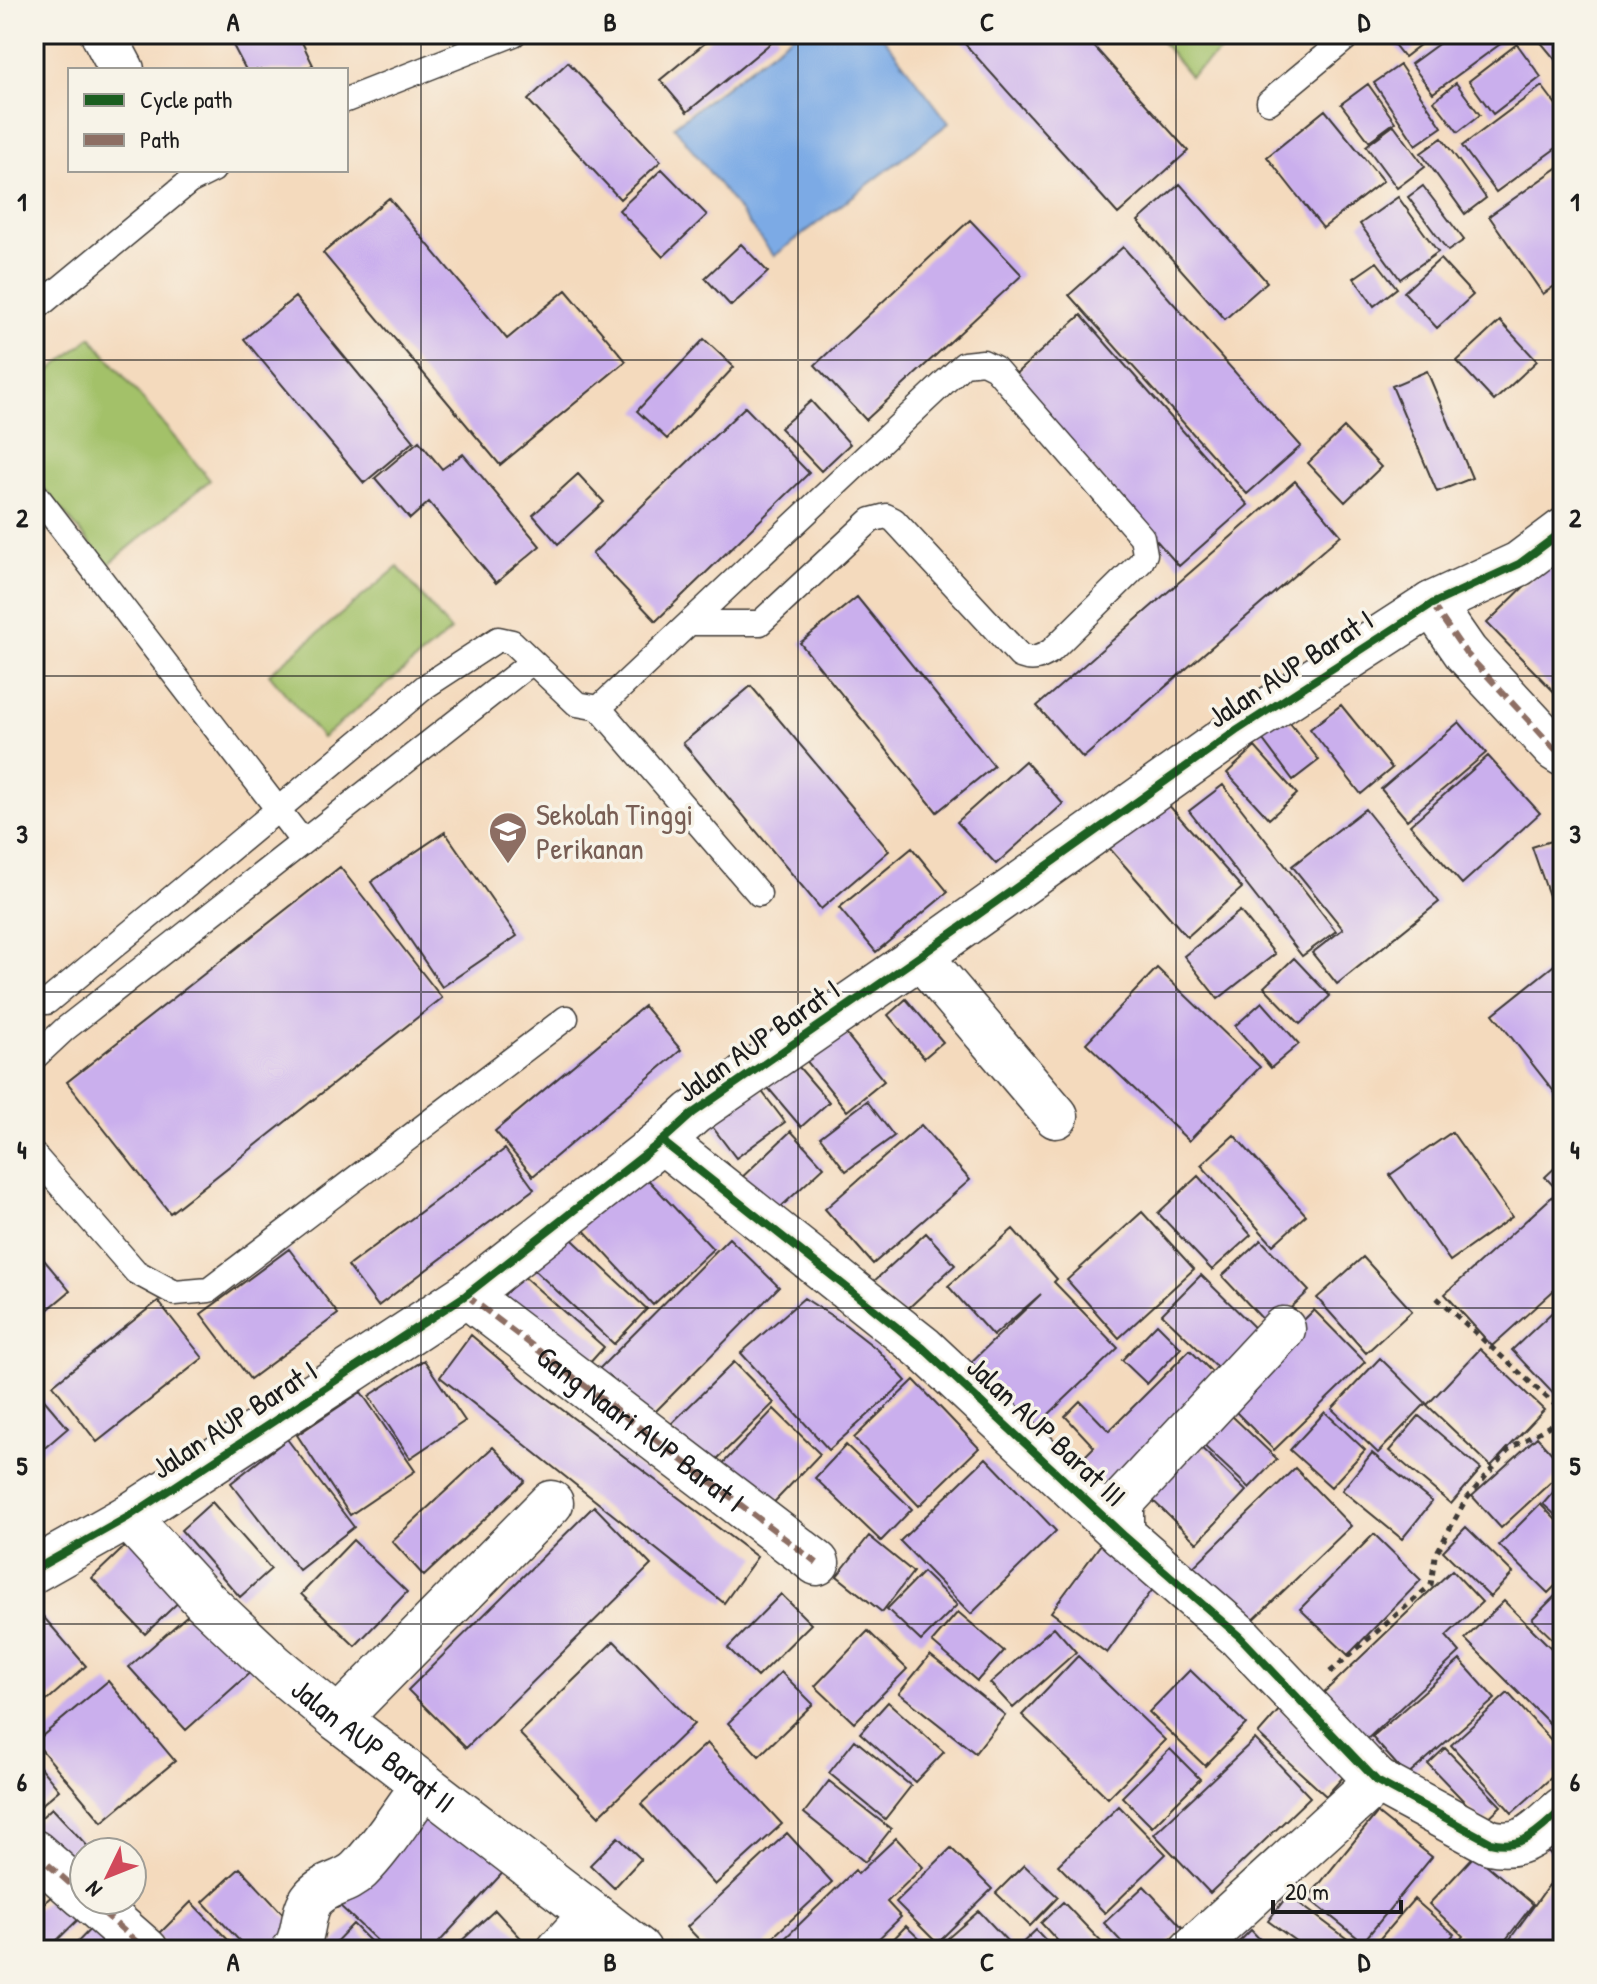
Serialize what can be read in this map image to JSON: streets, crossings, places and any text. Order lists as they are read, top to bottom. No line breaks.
{"streets":{"street":["Jalan AUP Barat I","Gang Naari AUP Barat I","Jalan AUP Barat III","Jalan AUP Barat II"]},"crossings":[["Jalan AUP Barat I","Gang Naari AUP Barat I"],["Jalan AUP Barat I","Jalan AUP Barat III"],["Jalan AUP Barat I","Jalan AUP Barat II"]],"places":{"school or university":["Sekolah Tinggi Perikanan"]},"legend":["Cycle path","Path"],"scale_bar":"20 m","north":"bottom left","grid":{"columns":["A","B","C","D"],"rows":["1","2","3","4","5","6"]}}
